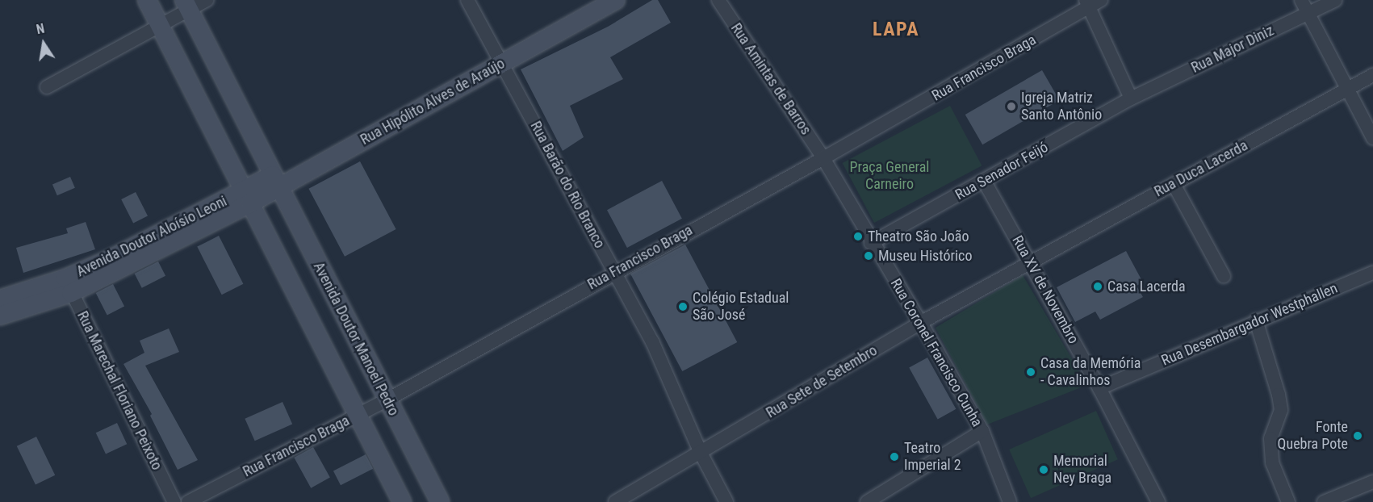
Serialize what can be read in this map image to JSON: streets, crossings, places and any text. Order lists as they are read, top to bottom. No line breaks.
{"streets":{"main road":["Rua Hipólito Alves de Araújo","Avenida Doutor Aloísio Leoni","Avenida Doutor Manoel Pedro"],"street":["Rua Major Diniz","Rua Francisco Braga","Rua Amintas de Barros","Rua Duca Lacerda","Rua Senador Feijó","Rua Barão do Rio Branco","Rua XV de Novembro","Rua Desembargador Westphallen","Rua Coronel Francisco Cunha","Rua Sete de Setembro","Rua Marechal Floriano Peixoto"]},"crossings":[["Rua Major Diniz","Rua Senador Feijó"],["Rua Francisco Braga","Rua Amintas de Barros"],["Rua Francisco Braga","Rua Barão do Rio Branco"],["Rua Francisco Braga","Avenida Doutor Manoel Pedro"],["Rua Francisco Braga","Rua Coronel Francisco Cunha"],["Rua Amintas de Barros","Rua Coronel Francisco Cunha"],["Rua Hipólito Alves de Araújo","Rua Barão do Rio Branco"],["Rua Hipólito Alves de Araújo","Avenida Doutor Aloísio Leoni"],["Rua Hipólito Alves de Araújo","Avenida Doutor Manoel Pedro"],["Rua Duca Lacerda","Rua XV de Novembro"],["Rua Duca Lacerda","Rua Sete de Setembro"],["Rua Senador Feijó","Rua XV de Novembro"],["Rua Senador Feijó","Rua Coronel Francisco Cunha"],["Rua Barão do Rio Branco","Rua Sete de Setembro"],["Avenida Doutor Aloísio Leoni","Avenida Doutor Manoel Pedro"],["Avenida Doutor Aloísio Leoni","Rua Marechal Floriano Peixoto"],["Rua XV de Novembro","Rua Desembargador Westphallen"],["Rua XV de Novembro","Rua Sete de Setembro"],["Rua Coronel Francisco Cunha","Rua Sete de Setembro"]],"districts":["LAPA"],"parks":["Praça General Carneiro"],"places":["Igreja Matriz Santo Antônio","Theatro São João","Museu Histórico","Casa Lacerda","Colégio Estadual São José","Casa da Memória - Cavalinhos","Fonte Quebra Pote","Teatro Imperial 2","Memorial Ney Braga"],"north":"top"}
